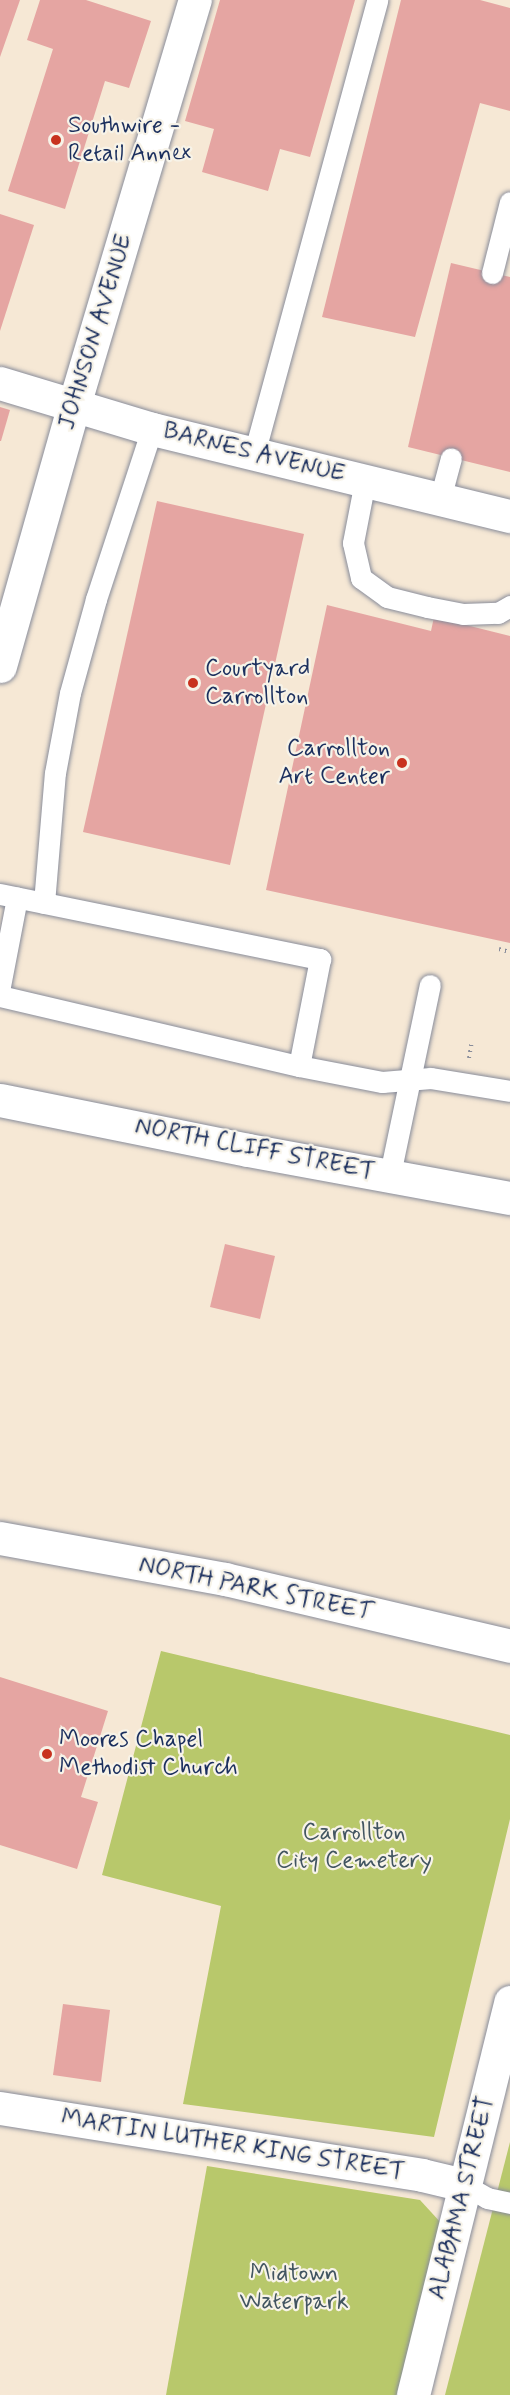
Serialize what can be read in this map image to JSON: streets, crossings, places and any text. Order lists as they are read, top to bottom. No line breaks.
{"streets":{"street":["JOHNSON AVENUE","BARNES AVENUE","NORTH CLIFF STREET","NORTH PARK STREET","MARTIN LUTHER KING STREET","ALABAMA STREET"]},"crossings":[["JOHNSON AVENUE","BARNES AVENUE"],["MARTIN LUTHER KING STREET","ALABAMA STREET"]],"parks":["Carrollton City Cemetery","Midtown Waterpark"],"places":["Southwire - Retail Annex","Courtyard Carrollton","Carrollton Art Center","Moores Chapel Methodist Church"]}
